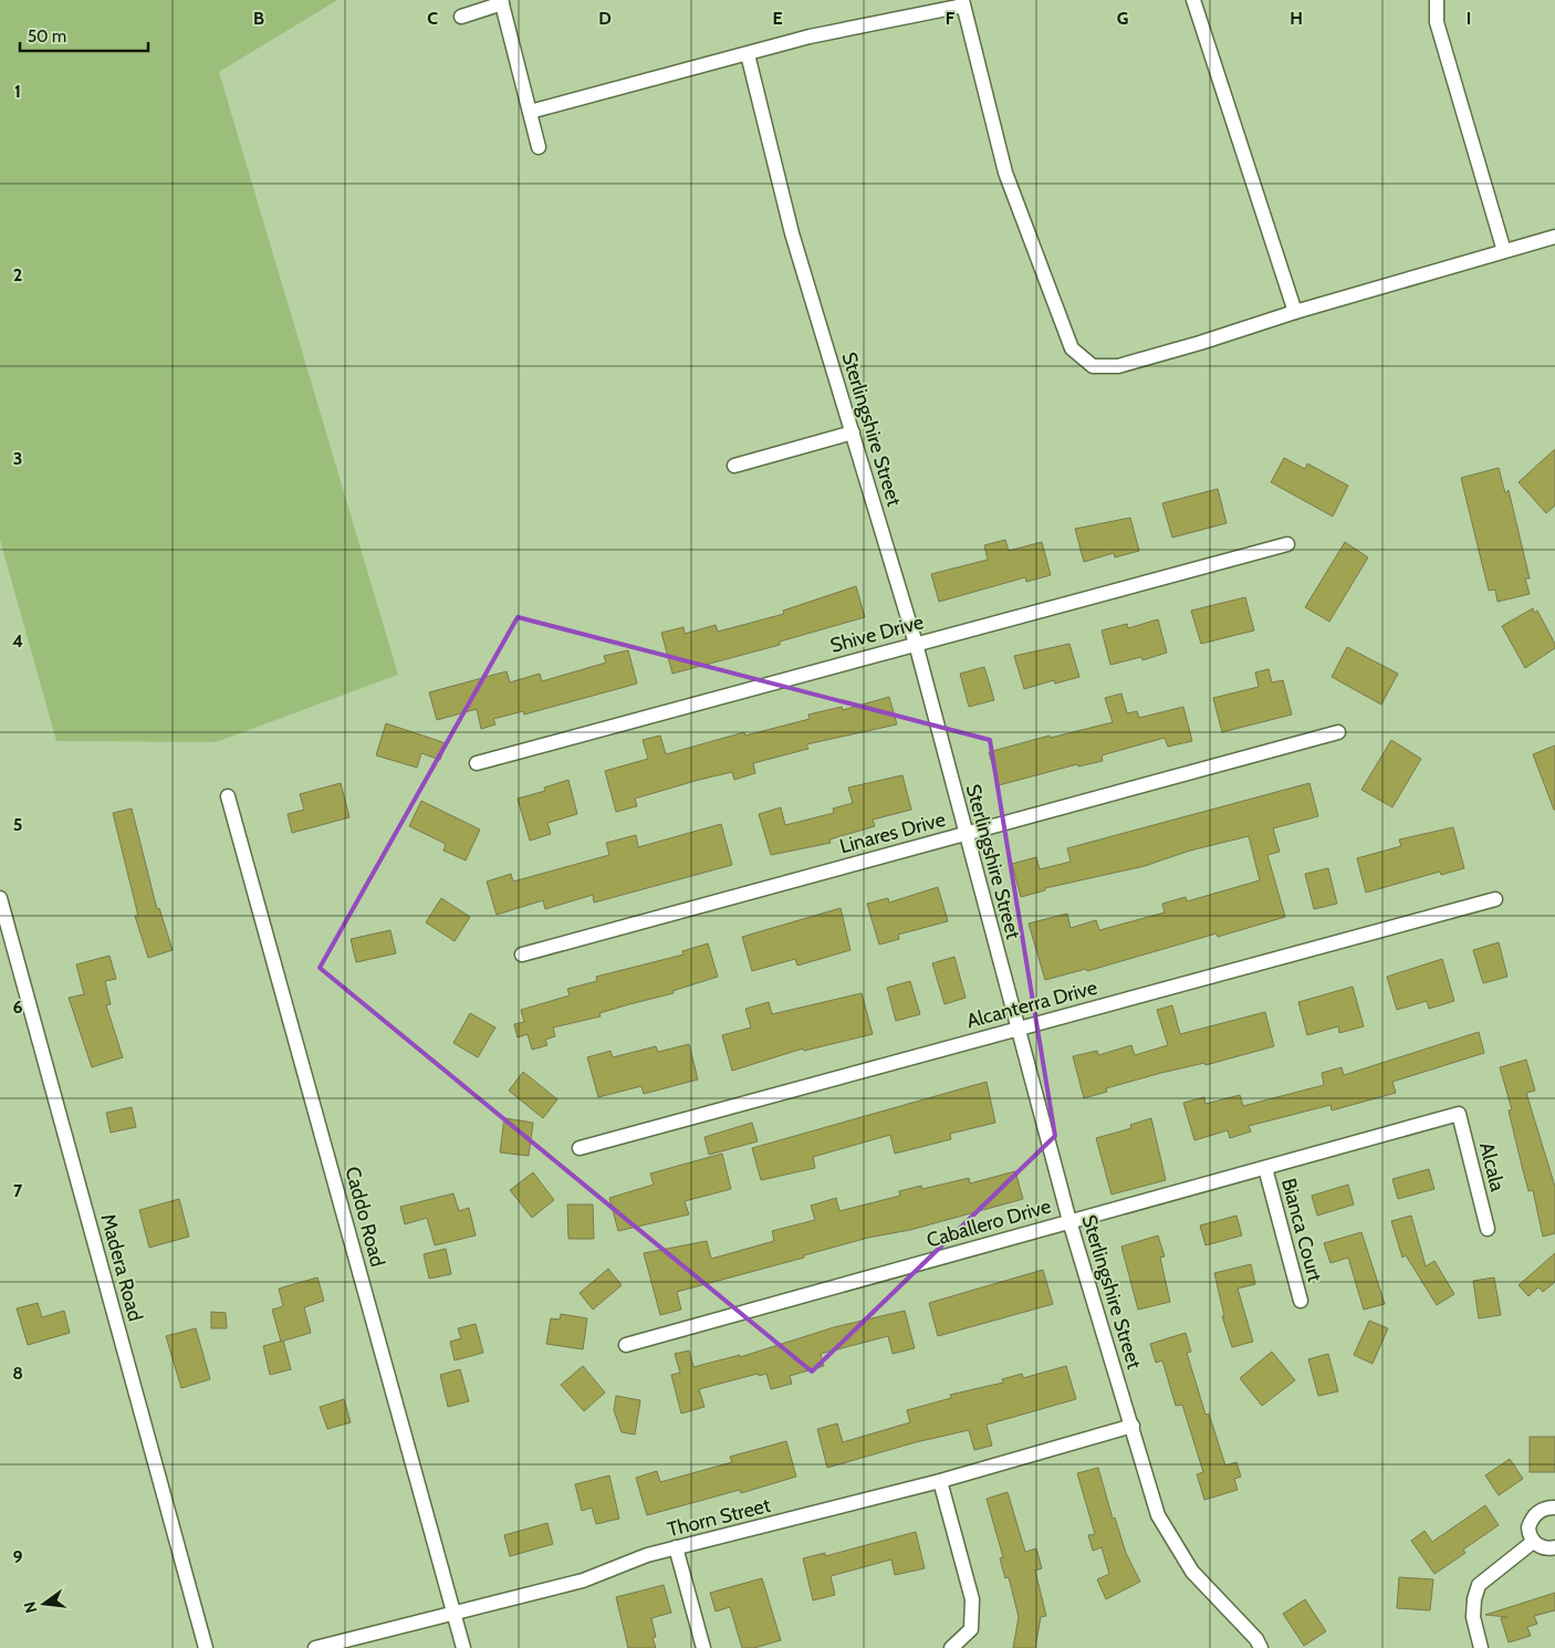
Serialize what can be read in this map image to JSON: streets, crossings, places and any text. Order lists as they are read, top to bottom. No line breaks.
{"streets":{"street":["Sterlingshire Street","Shive Drive","Linares Drive","Alcanterra Drive","Alcala","Caddo Road","Caballero Drive","Bianca Court","Madera Road","Thorn Street"]},"crossings":[["Sterlingshire Street","Shive Drive"],["Sterlingshire Street","Linares Drive"],["Sterlingshire Street","Alcanterra Drive"],["Sterlingshire Street","Caballero Drive"],["Sterlingshire Street","Thorn Street"],["Alcala","Caballero Drive"],["Caddo Road","Thorn Street"],["Caballero Drive","Bianca Court"]],"scale_bar":"50 m","north":"left","grid":{"columns":["B","C","D","E","F","G","H","I"],"rows":["1","2","3","4","5","6","7","8","9"]}}
